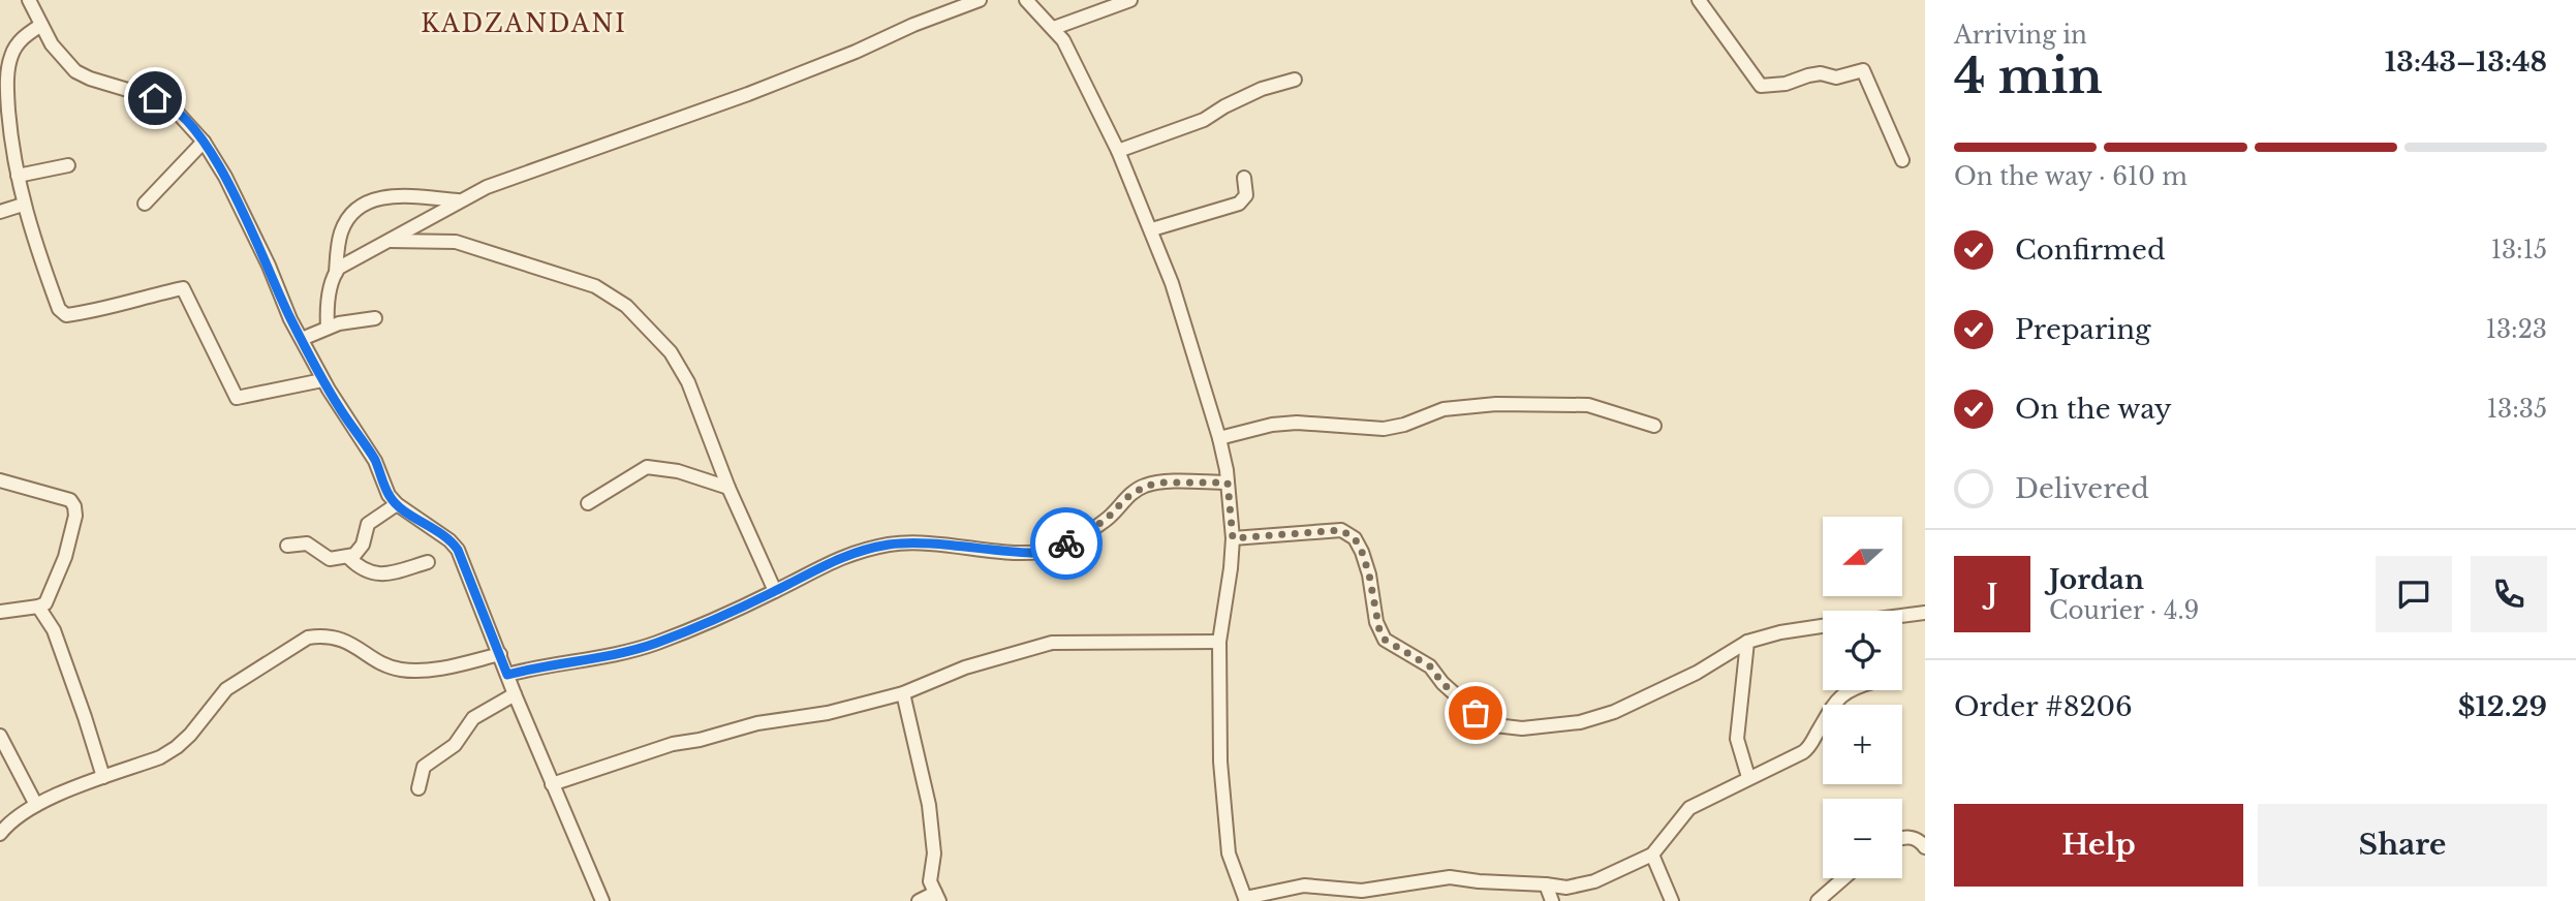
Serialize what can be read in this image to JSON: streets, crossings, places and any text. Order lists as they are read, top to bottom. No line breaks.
{"districts":["KADZANDANI"],"north":"left","page":{"heading":["4 min","Arriving in","13:43–13:48"],"panel":["Jordan","Courier · 4.9","Order #8206","$12.29"],"bar":"On the way · 610 m","list":[["Confirmed","13:15"],["Preparing","13:23"],["On the way","13:35"],"Delivered"],"map_buttons":["+","−"],"round":"J","buttons":["Help","Share"]}}
